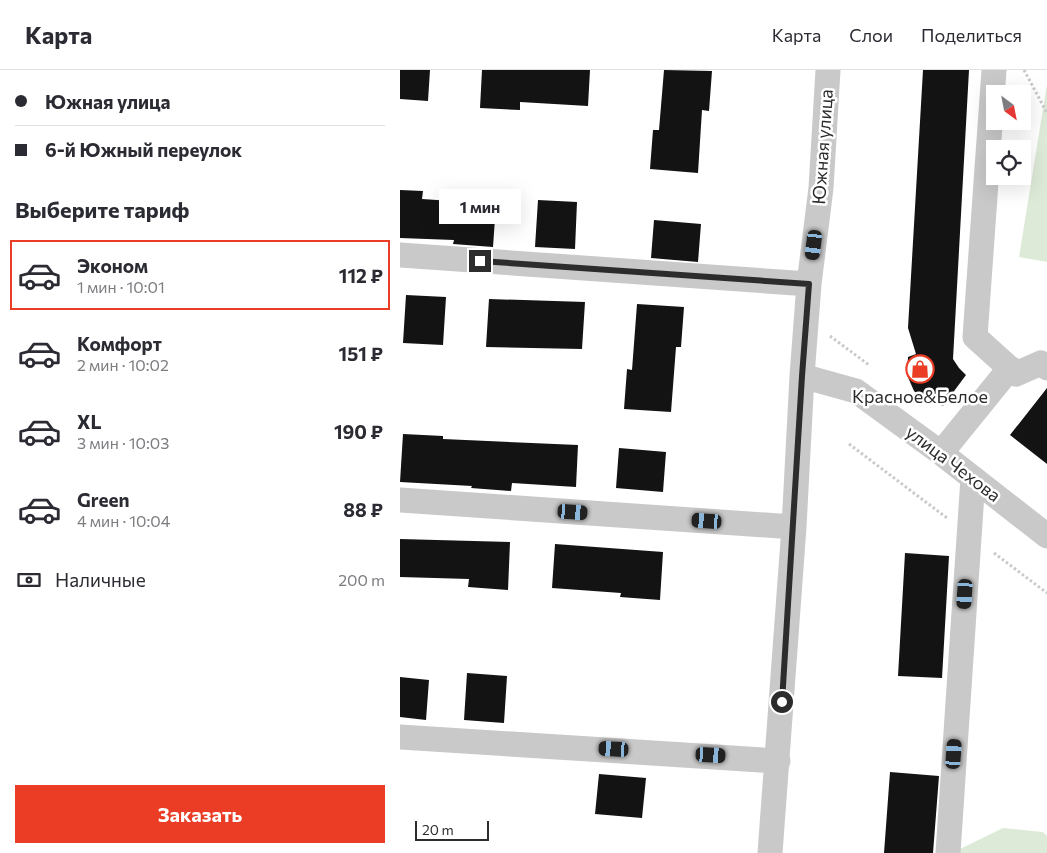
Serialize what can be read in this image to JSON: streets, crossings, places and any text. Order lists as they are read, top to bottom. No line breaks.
{"streets":{"street":["Южная улица","улица Чехова"]},"crossings":[["Южная улица","улица Чехова"]],"places":{"shop":["Красное&Белое"]},"scale_bar":"20 m","north":"bottom right","page":{"header":"Карта","nav":["Карта","Слои","Поделиться"],"banner":["Южная улица","6-й Южный переулок"],"heading":"Выберите тариф","bubble":"1 мин","list":[{"name":"Эконом","note":"1 мин · 10:01","value":"112 ₽"},{"name":"Комфорт","note":"2 мин · 10:02","value":"151 ₽"},{"name":"XL","note":"3 мин · 10:03","value":"190 ₽"},{"name":"Green","note":"4 мин · 10:04","value":"88 ₽"}],"pay":["Наличные","200 m"],"buttons":"Заказать","scale":"20 m"}}
